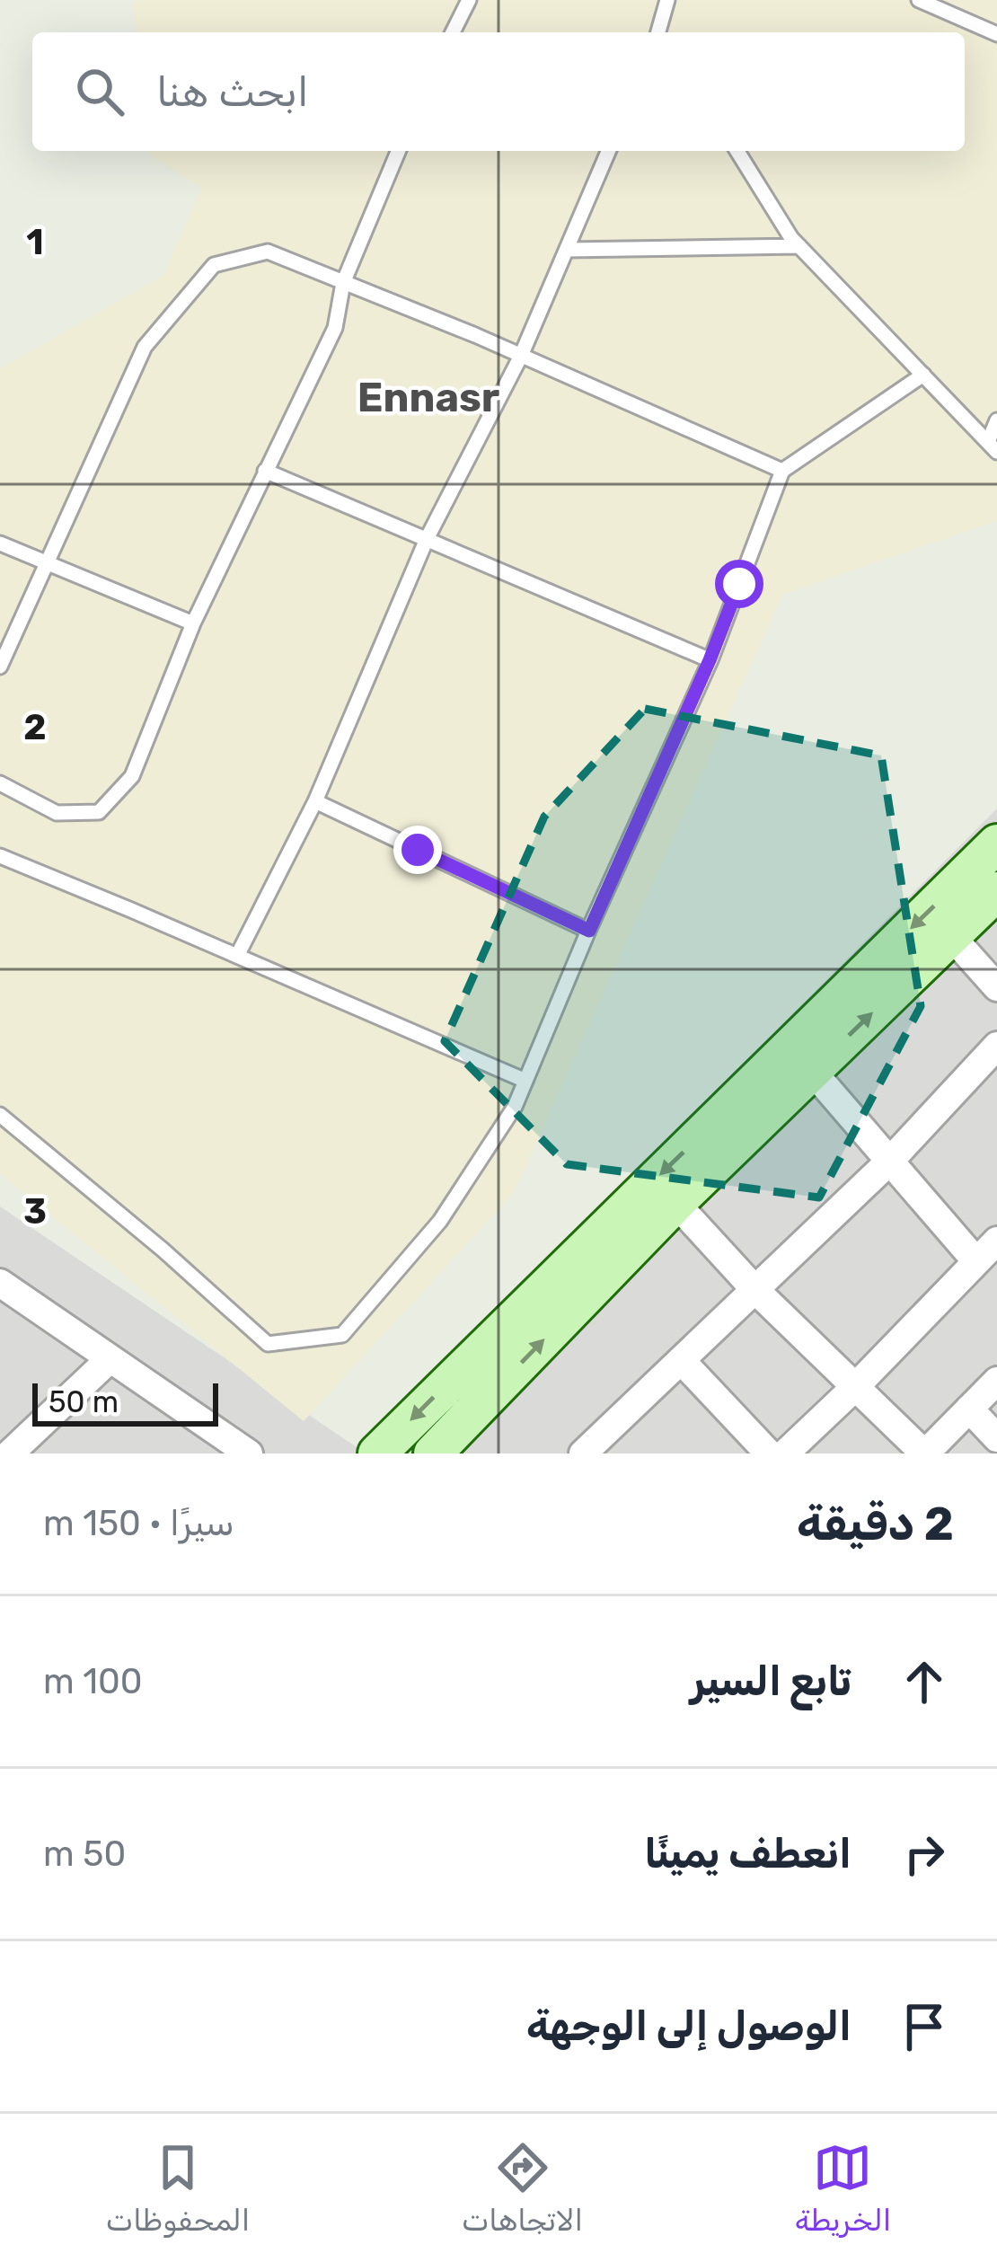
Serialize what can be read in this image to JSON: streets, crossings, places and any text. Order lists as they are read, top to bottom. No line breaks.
{"districts":["Ennasr"],"scale_bar":"50 m","page":{"search":"ابحث هنا","scale":"50 m","heading":["2 دقيقة","سيرًا · 150 m"],"list":[["تابع السير","100 m"],["انعطف يمينًا","50 m"],"الوصول إلى الوجهة"],"nav":["الخريطة","الاتجاهات","المحفوظات"]},"grid":{"rows":["1","2","3"]}}
